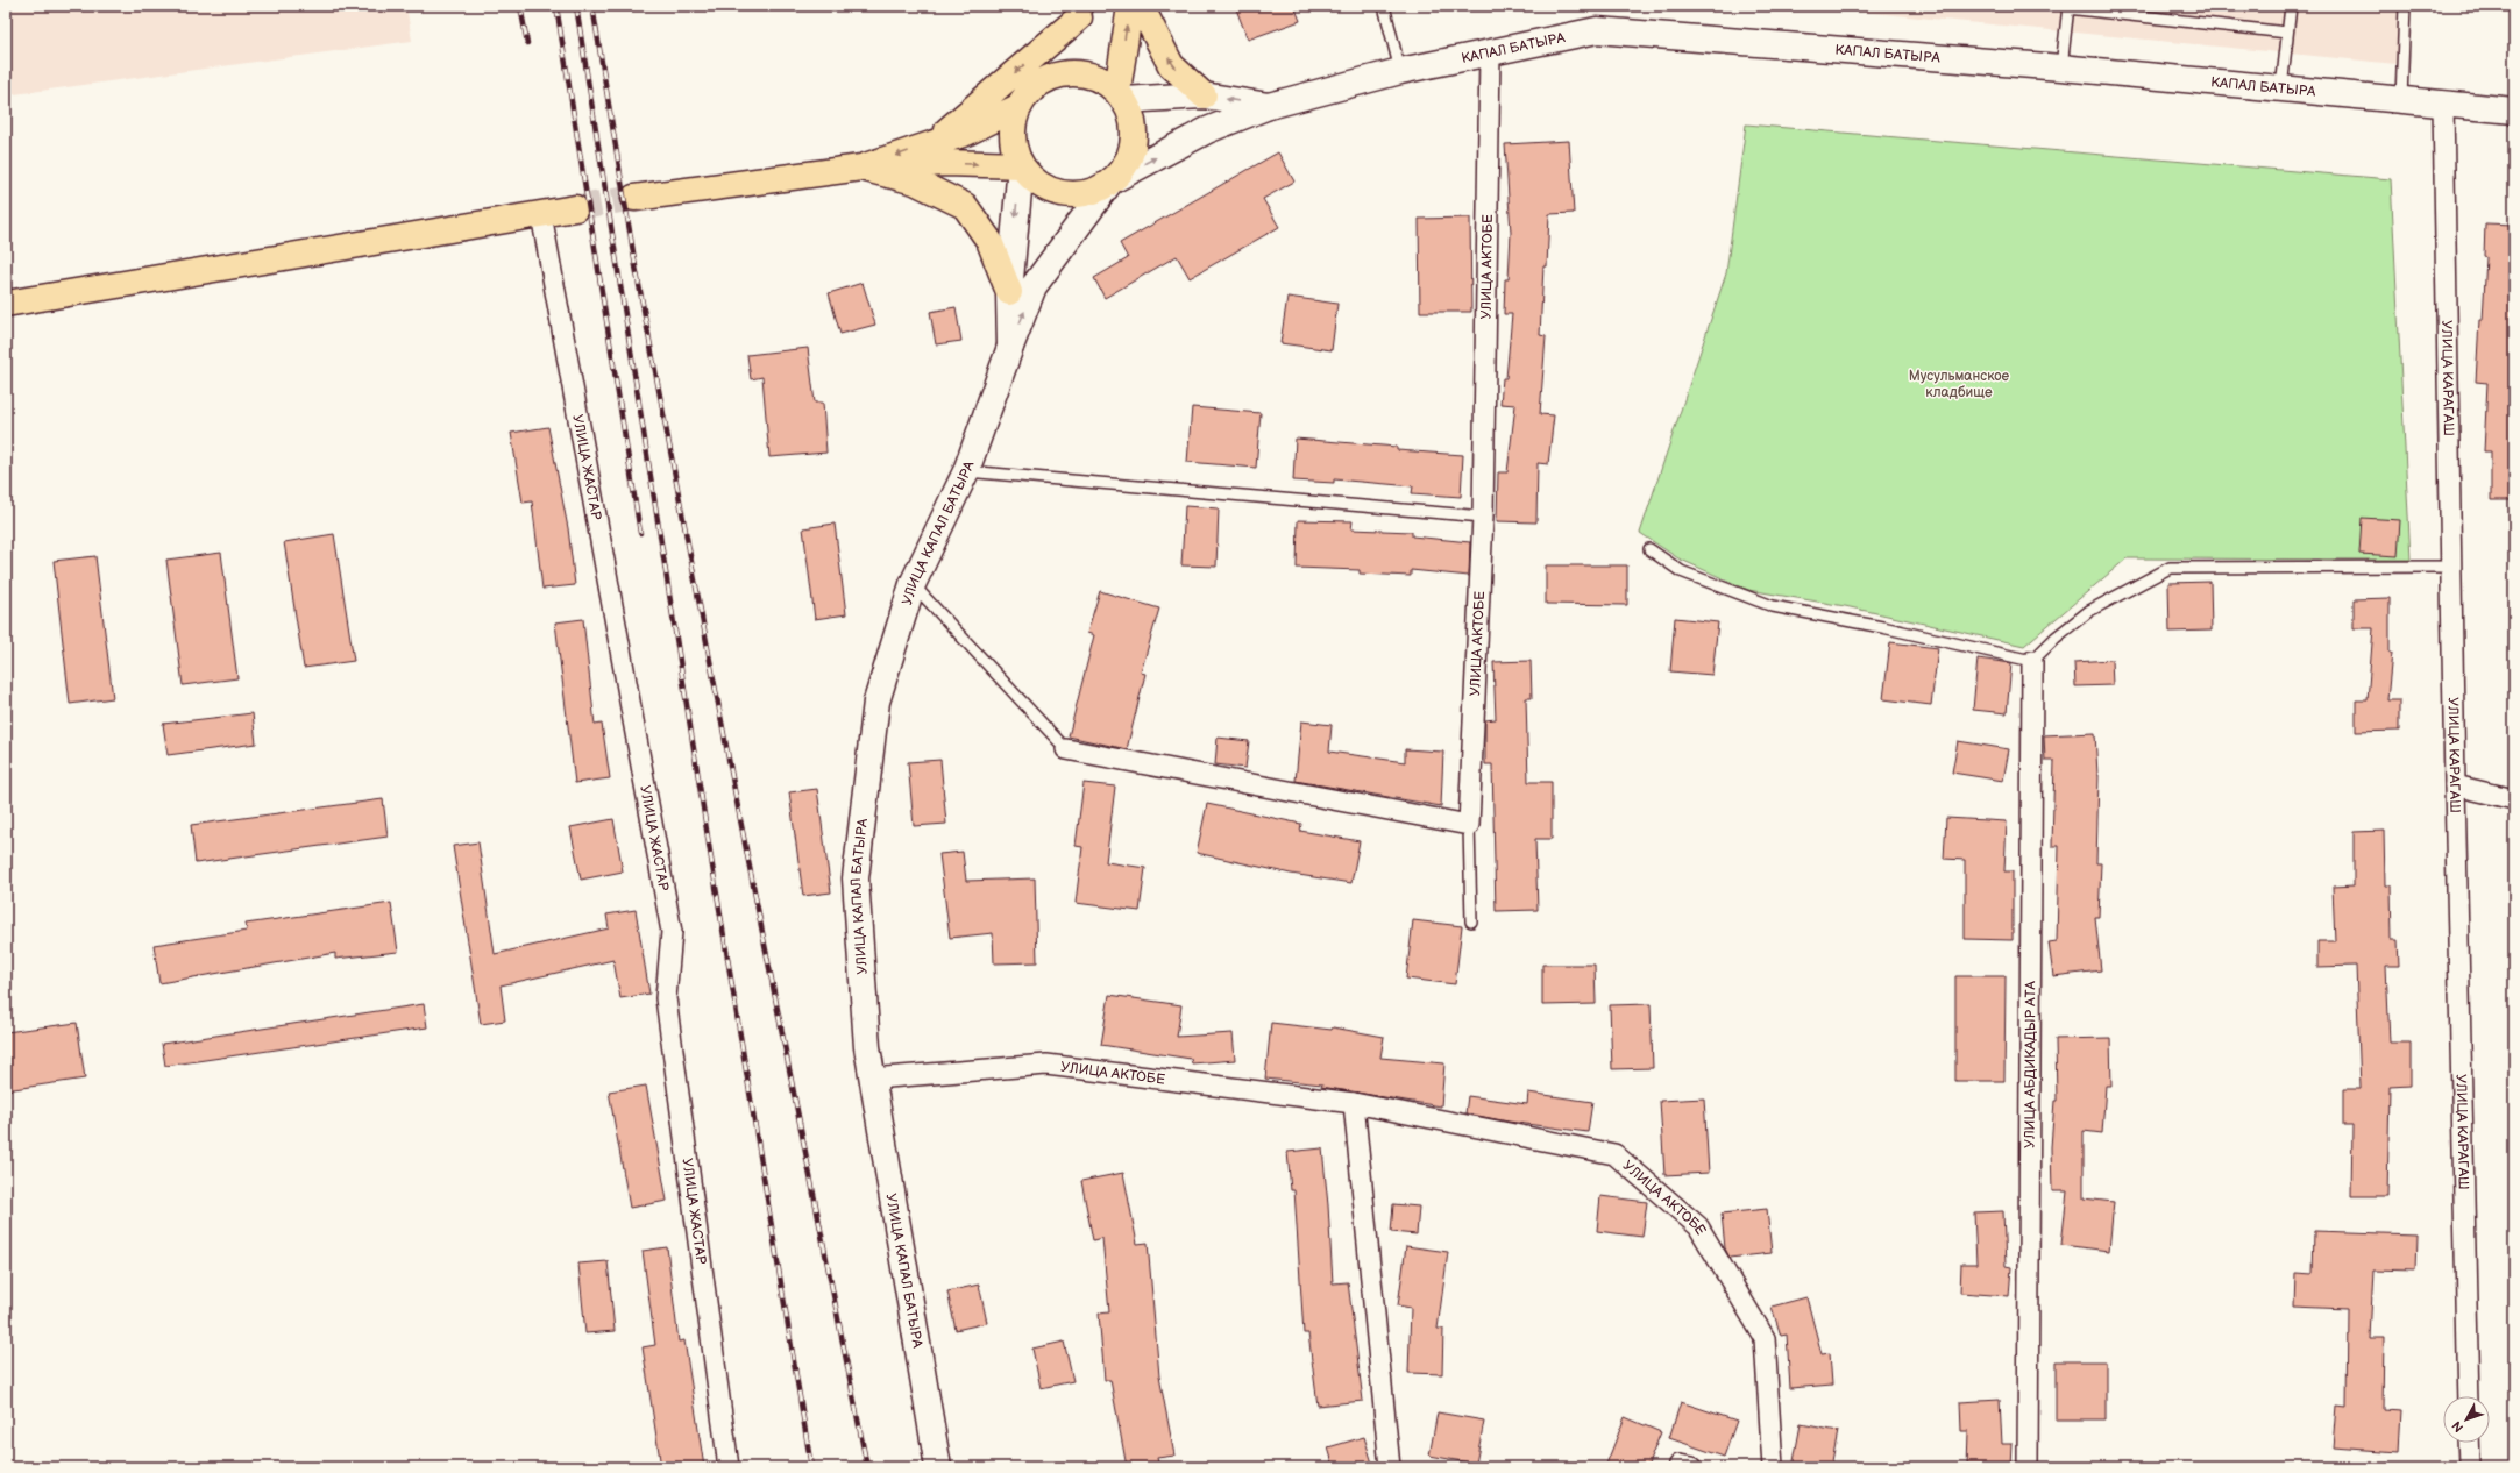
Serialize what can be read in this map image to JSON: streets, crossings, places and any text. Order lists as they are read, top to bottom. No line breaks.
{"streets":{"street":["КАПАЛ БАТЫРА","УЛИЦА АКТОБЕ","УЛИЦА КАРАГАШ","УЛИЦА ЖАСТАР","УЛИЦА КАПАЛ БАТЫРА","УЛИЦА АБДИКАДЫР АТА"]},"crossings":[["КАПАЛ БАТЫРА","УЛИЦА АКТОБЕ"],["КАПАЛ БАТЫРА","УЛИЦА КАРАГАШ"],["КАПАЛ БАТЫРА","УЛИЦА КАПАЛ БАТЫРА"],["УЛИЦА АКТОБЕ","УЛИЦА КАПАЛ БАТЫРА"]],"parks":["Мусульманское кладбище"],"north":"bottom left"}
